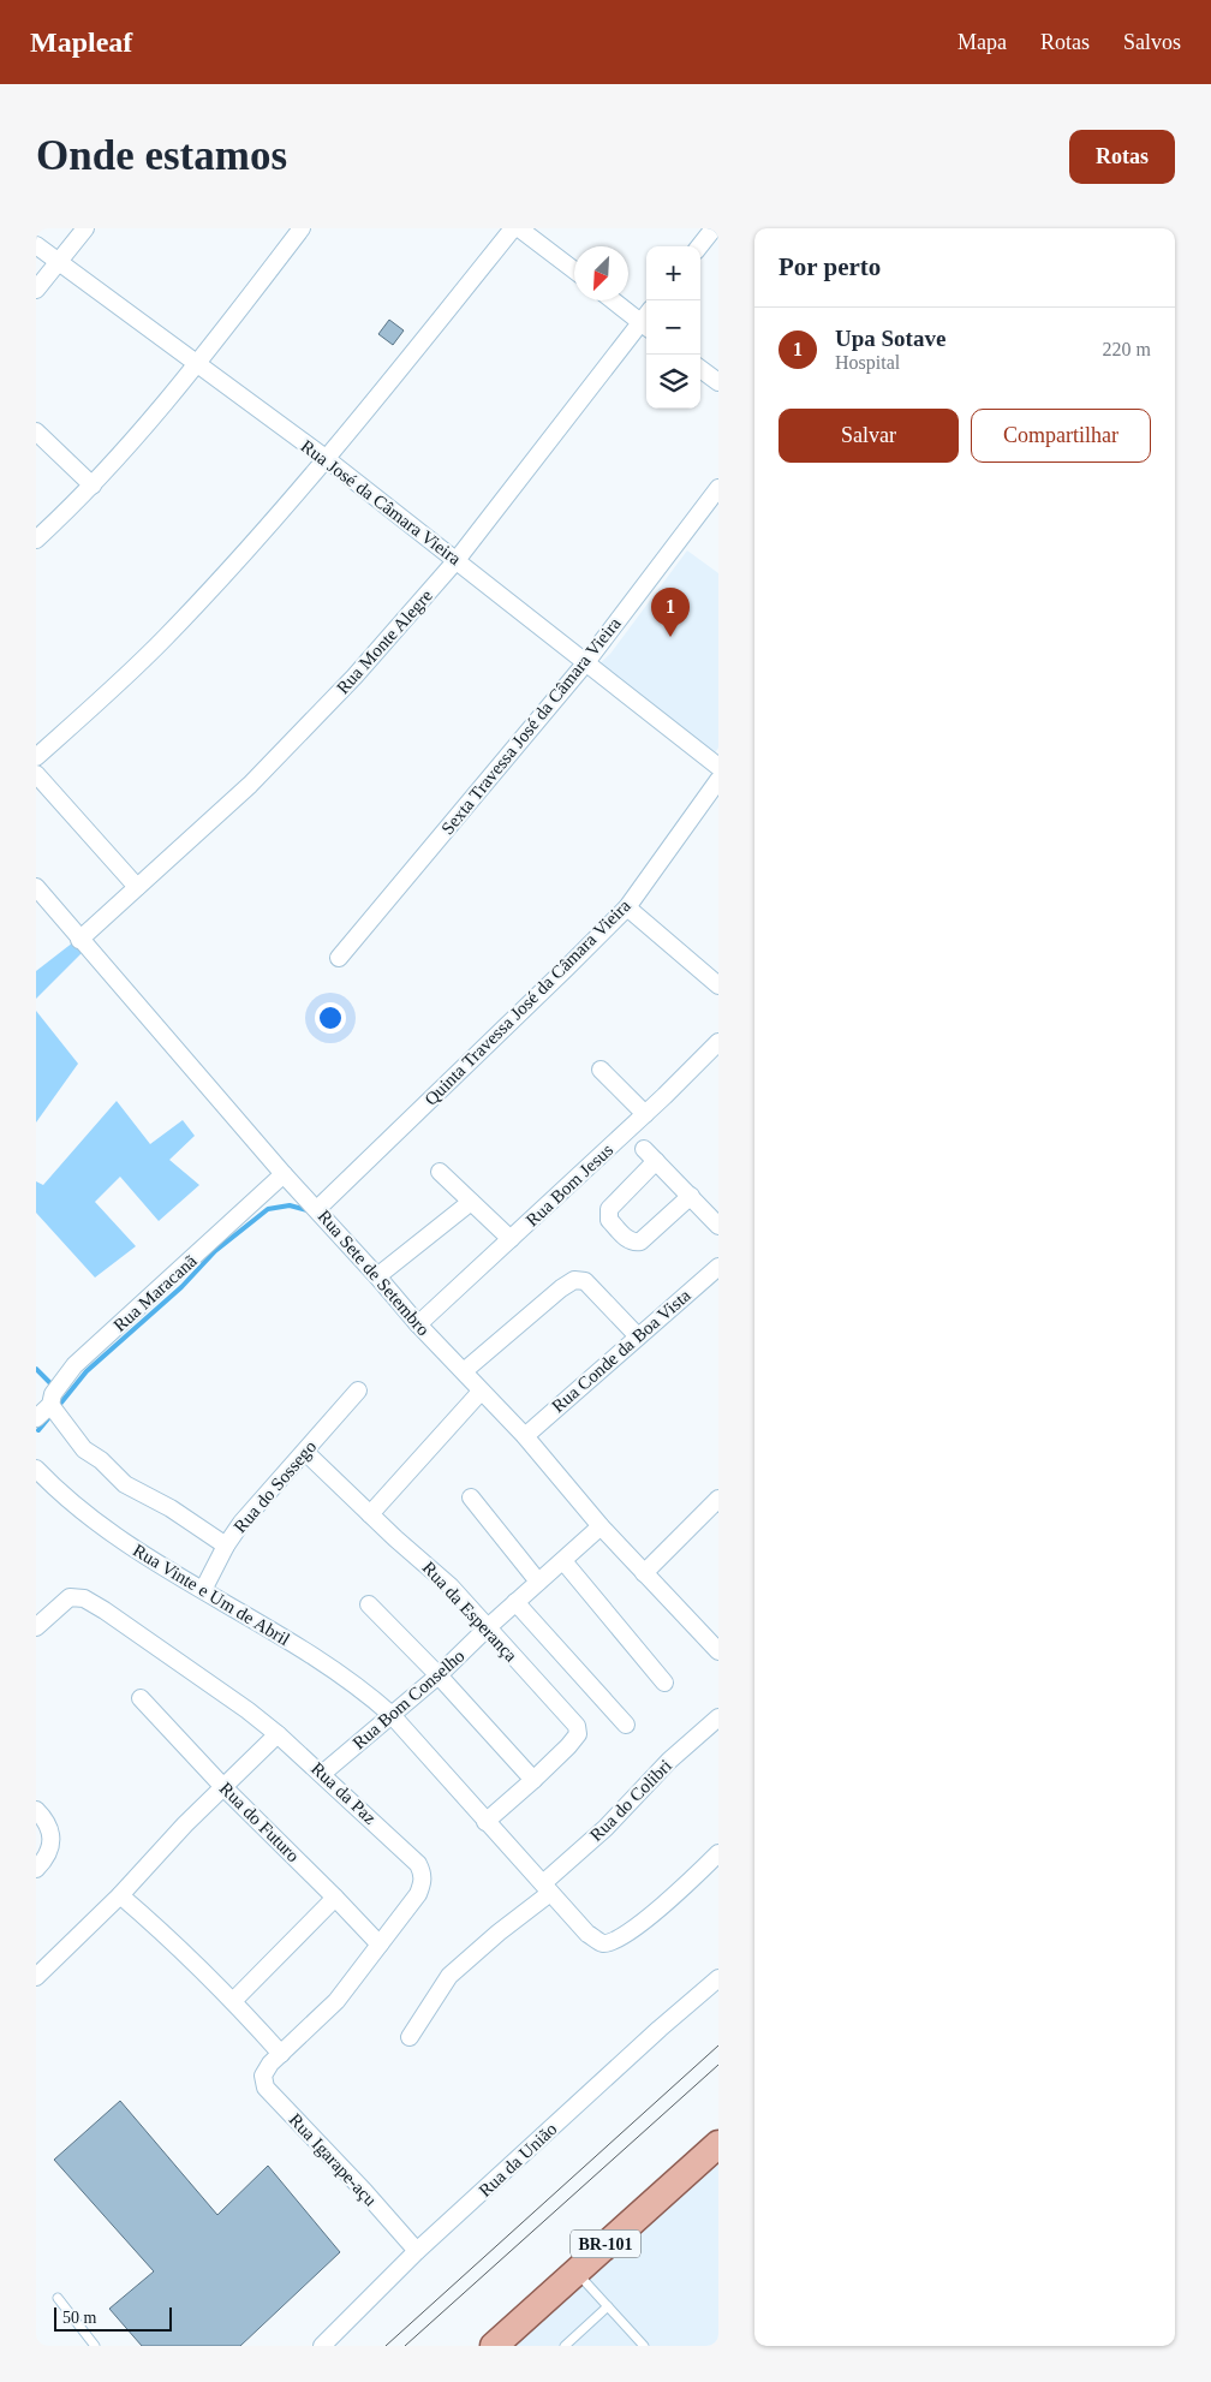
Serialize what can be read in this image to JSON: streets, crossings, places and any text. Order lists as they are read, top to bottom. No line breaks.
{"streets":{"main road":["BR-101"],"street":["Rua José da Câmara Vieira","Rua Monte Alegre","Sexta Travessa José da Câmara Vieira","Quinta Travessa José da Câmara Vieira","Rua Bom Jesus","Rua Sete de Setembro","Rua Maracanã","Rua Conde da Boa Vista","Rua do Sossego","Rua Vinte e Um de Abril","Rua da Esperança","Rua Bom Conselho","Rua da Paz","Rua do Colibri","Rua do Futuro","Rua Igarape-açu","Rua da União"]},"crossings":[["Rua José da Câmara Vieira","Rua Monte Alegre"],["Rua José da Câmara Vieira","Sexta Travessa José da Câmara Vieira"],["Rua Monte Alegre","Rua Sete de Setembro"],["Quinta Travessa José da Câmara Vieira","Rua Sete de Setembro"],["Rua Bom Jesus","Rua Sete de Setembro"],["Rua Sete de Setembro","Rua Maracanã"],["Rua Sete de Setembro","Rua Conde da Boa Vista"],["Rua Sete de Setembro","Rua Bom Conselho"],["Rua do Sossego","Rua Vinte e Um de Abril"],["Rua do Sossego","Rua da Esperança"],["Rua Vinte e Um de Abril","Rua Bom Conselho"],["Rua da Esperança","Rua Bom Conselho"],["Rua Bom Conselho","Rua da Paz"],["Rua da Paz","Rua do Futuro"],["Rua da Paz","Rua Igarape-açu"],["Rua Igarape-açu","Rua da União"]],"scale_bar":"50 m","north":"bottom left","page":{"header":"Mapleaf","nav":["Mapa","Rotas","Salvos"],"buttons":["Rotas",["Salvar","Compartilhar"]],"title":"Onde estamos","heading":"Por perto","map_buttons":["+","−"],"list":[{"mark":"1","name":"Upa Sotave","note":"Hospital","value":"220 m"}],"pins":"1","scale":"50 m"}}
